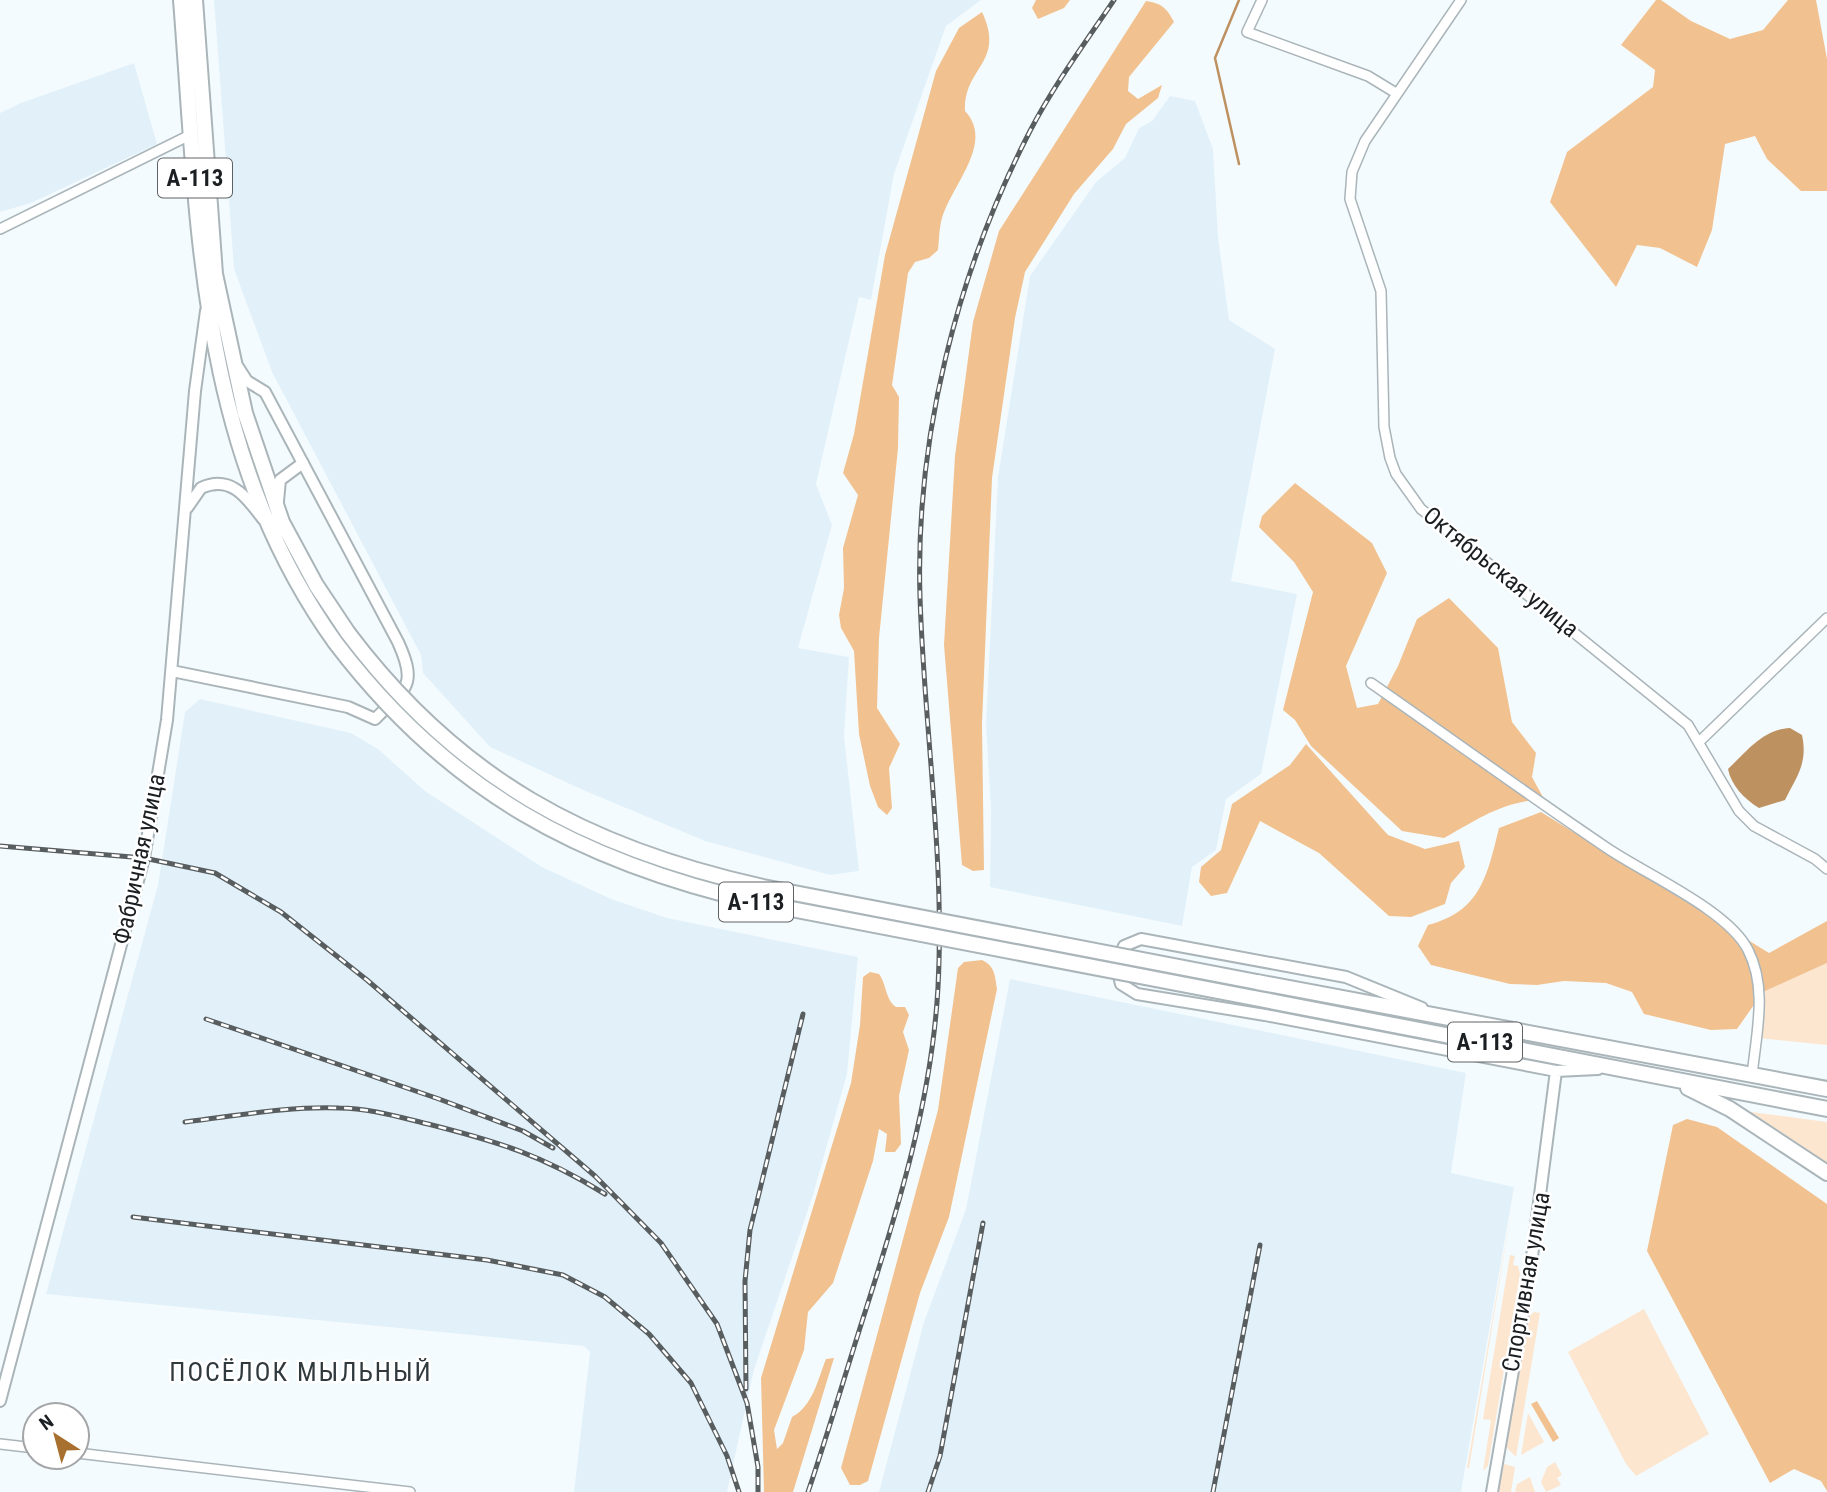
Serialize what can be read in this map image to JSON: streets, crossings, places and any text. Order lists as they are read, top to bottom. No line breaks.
{"streets":{"highway":["А-113"],"street":["Октябрьская улица","Фабричная улица","Спортивная улица"]},"crossings":[["А-113","Фабричная улица"]],"districts":["ПОСЁЛОК МЫЛЬНЫЙ"],"north":"top left"}
